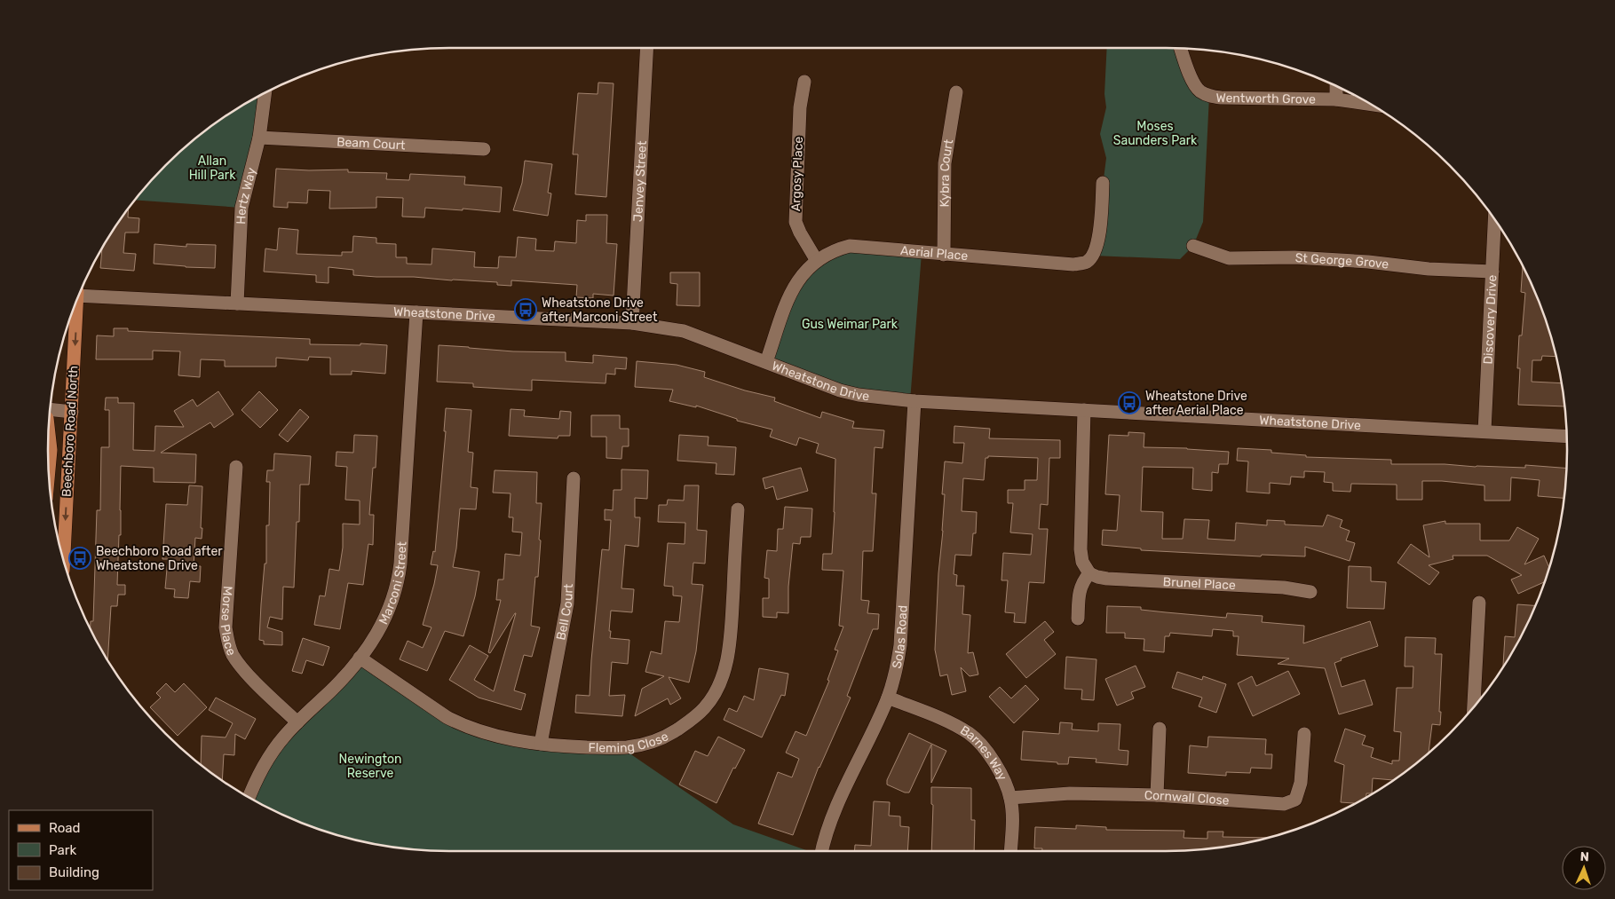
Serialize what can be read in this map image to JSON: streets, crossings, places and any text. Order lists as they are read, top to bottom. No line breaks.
{"streets":{"main road":["Beechboro Road North"],"street":["Wentworth Grove","Beam Court","Kybra Court","Argosy Place","Jenvey Street","Hertz Way","Aerial Place","St George Grove","Wheatstone Drive","Discovery Drive","Marconi Street","Brunel Place","Bell Court","Morse Place","Solas Road","Fleming Close","Barnes Way","Cornwall Close"]},"crossings":[["Beam Court","Hertz Way"],["Kybra Court","Aerial Place"],["Argosy Place","Aerial Place"],["Jenvey Street","Wheatstone Drive"],["Hertz Way","Wheatstone Drive"],["Aerial Place","Wheatstone Drive"],["St George Grove","Discovery Drive"],["Wheatstone Drive","Discovery Drive"],["Wheatstone Drive","Marconi Street"],["Wheatstone Drive","Solas Road"],["Marconi Street","Morse Place"],["Marconi Street","Fleming Close"],["Bell Court","Fleming Close"],["Solas Road","Barnes Way"],["Barnes Way","Cornwall Close"]],"one_way":["Beechboro Road North"],"parks":["Moses Saunders Park","Allan Hill Park","Gus Weimar Park","Newington Reserve"],"places":{"bus stop":["Wheatstone Drive after Marconi Street","Wheatstone Drive after Aerial Place","Beechboro Road after Wheatstone Drive"]},"legend":["Road","Park","Building"],"north":"top"}
